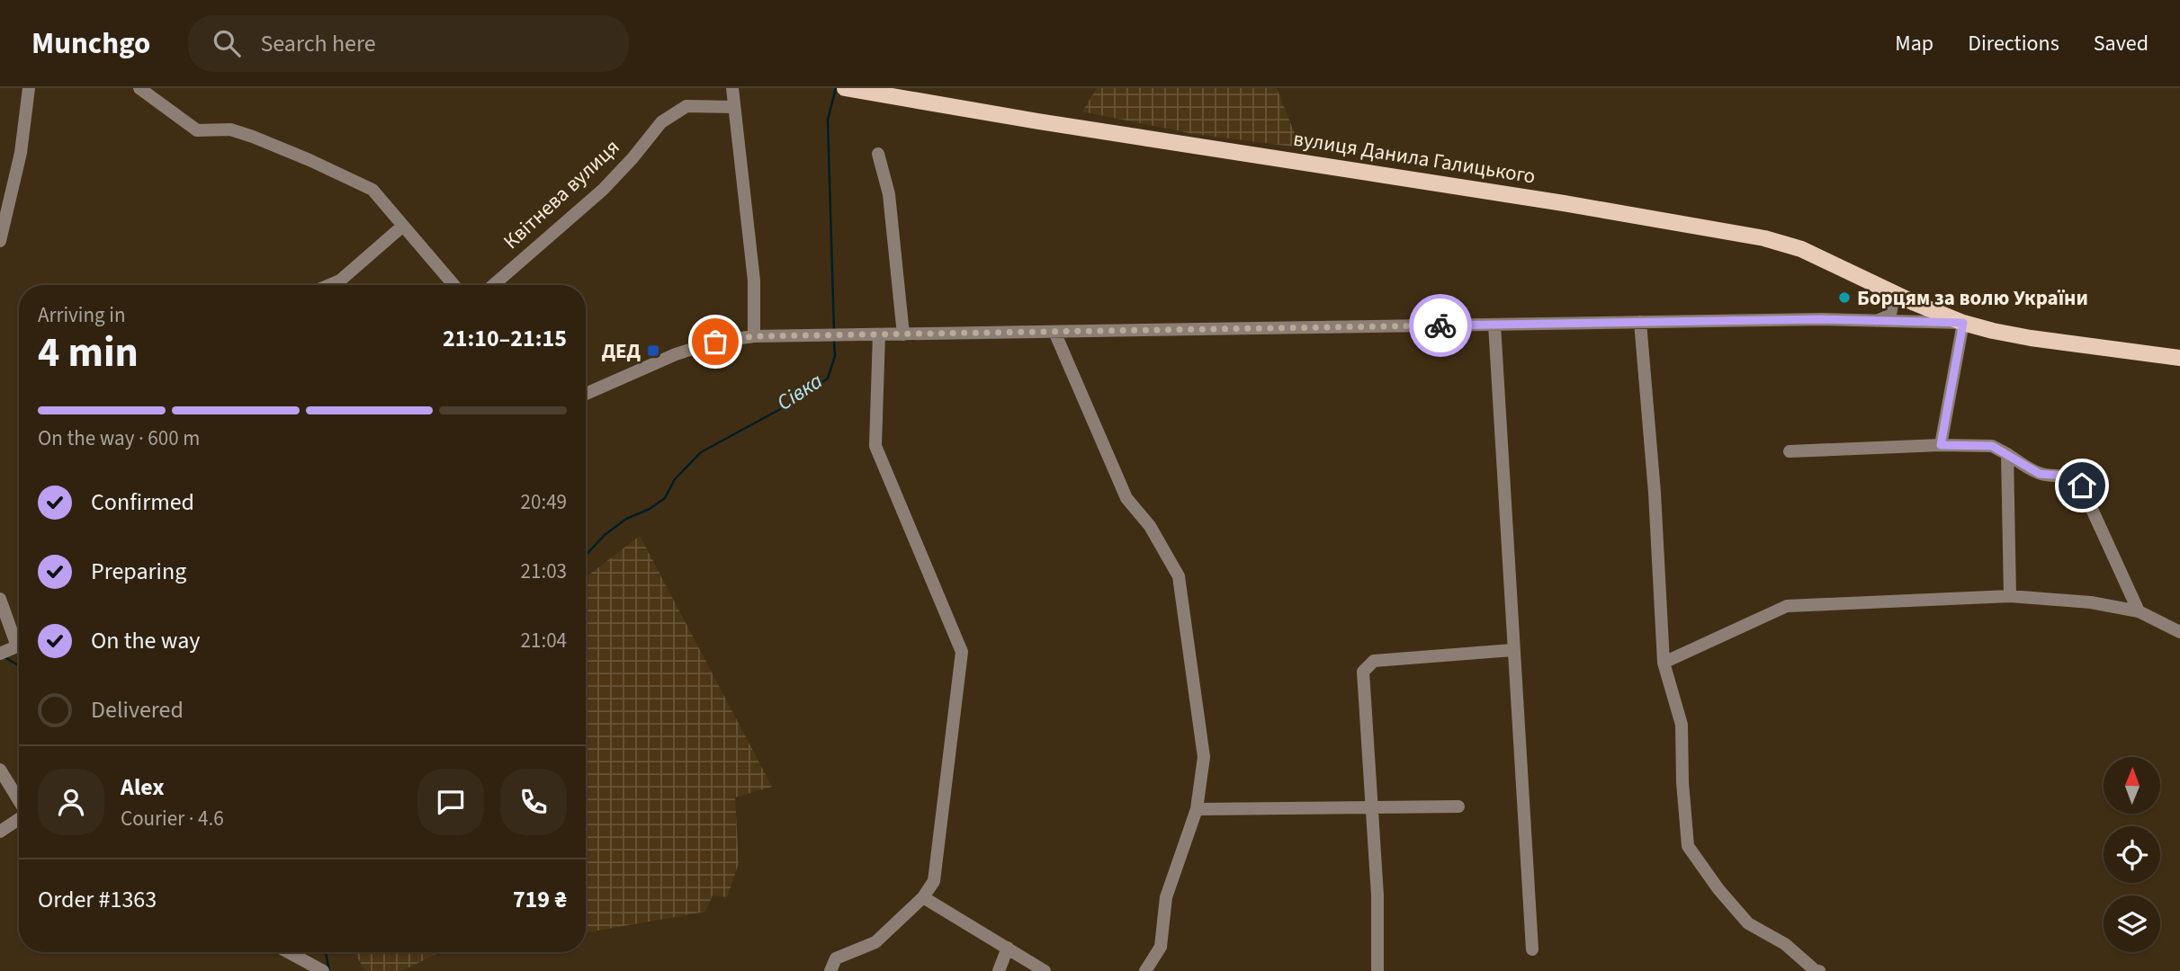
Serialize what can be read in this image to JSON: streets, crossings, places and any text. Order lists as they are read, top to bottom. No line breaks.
{"streets":{"main road":["вулиця Данила Галицького"],"street":["Квітнева вулиця"]},"water":["Сівка"],"places":{"other":["Борцям за волю України"],"transit":["ДЕД"]},"north":"top","page":{"header":"Munchgo","search":"Search here","nav":["Map","Directions","Saved"],"heading":["4 min","Arriving in","21:10–21:15"],"panel":["Alex","Courier · 4.6","Order #1363","719 ₴"],"bar":"On the way · 600 m","list":[["Confirmed","20:49"],["Preparing","21:03"],["On the way","21:04"],"Delivered"]}}
